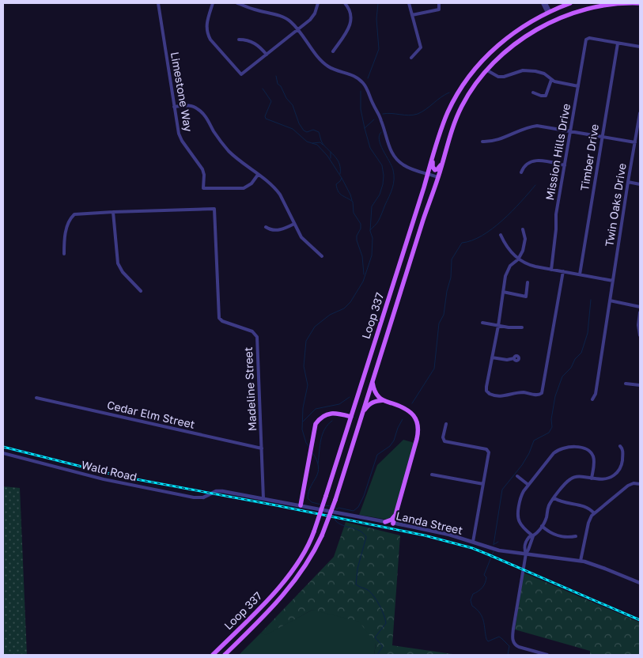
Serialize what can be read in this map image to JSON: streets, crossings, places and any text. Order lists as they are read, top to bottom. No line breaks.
{"streets":{"main road":["Loop 337"],"street":["Limestone Way","Mission Hills Drive","Timber Drive","Twin Oaks Drive","Madeline Street","Cedar Elm Street","Wald Road","Landa Street"]},"crossings":[["Mission Hills Drive","Timber Drive"],["Madeline Street","Cedar Elm Street"],["Madeline Street","Landa Street"],["Wald Road","Landa Street"]]}
